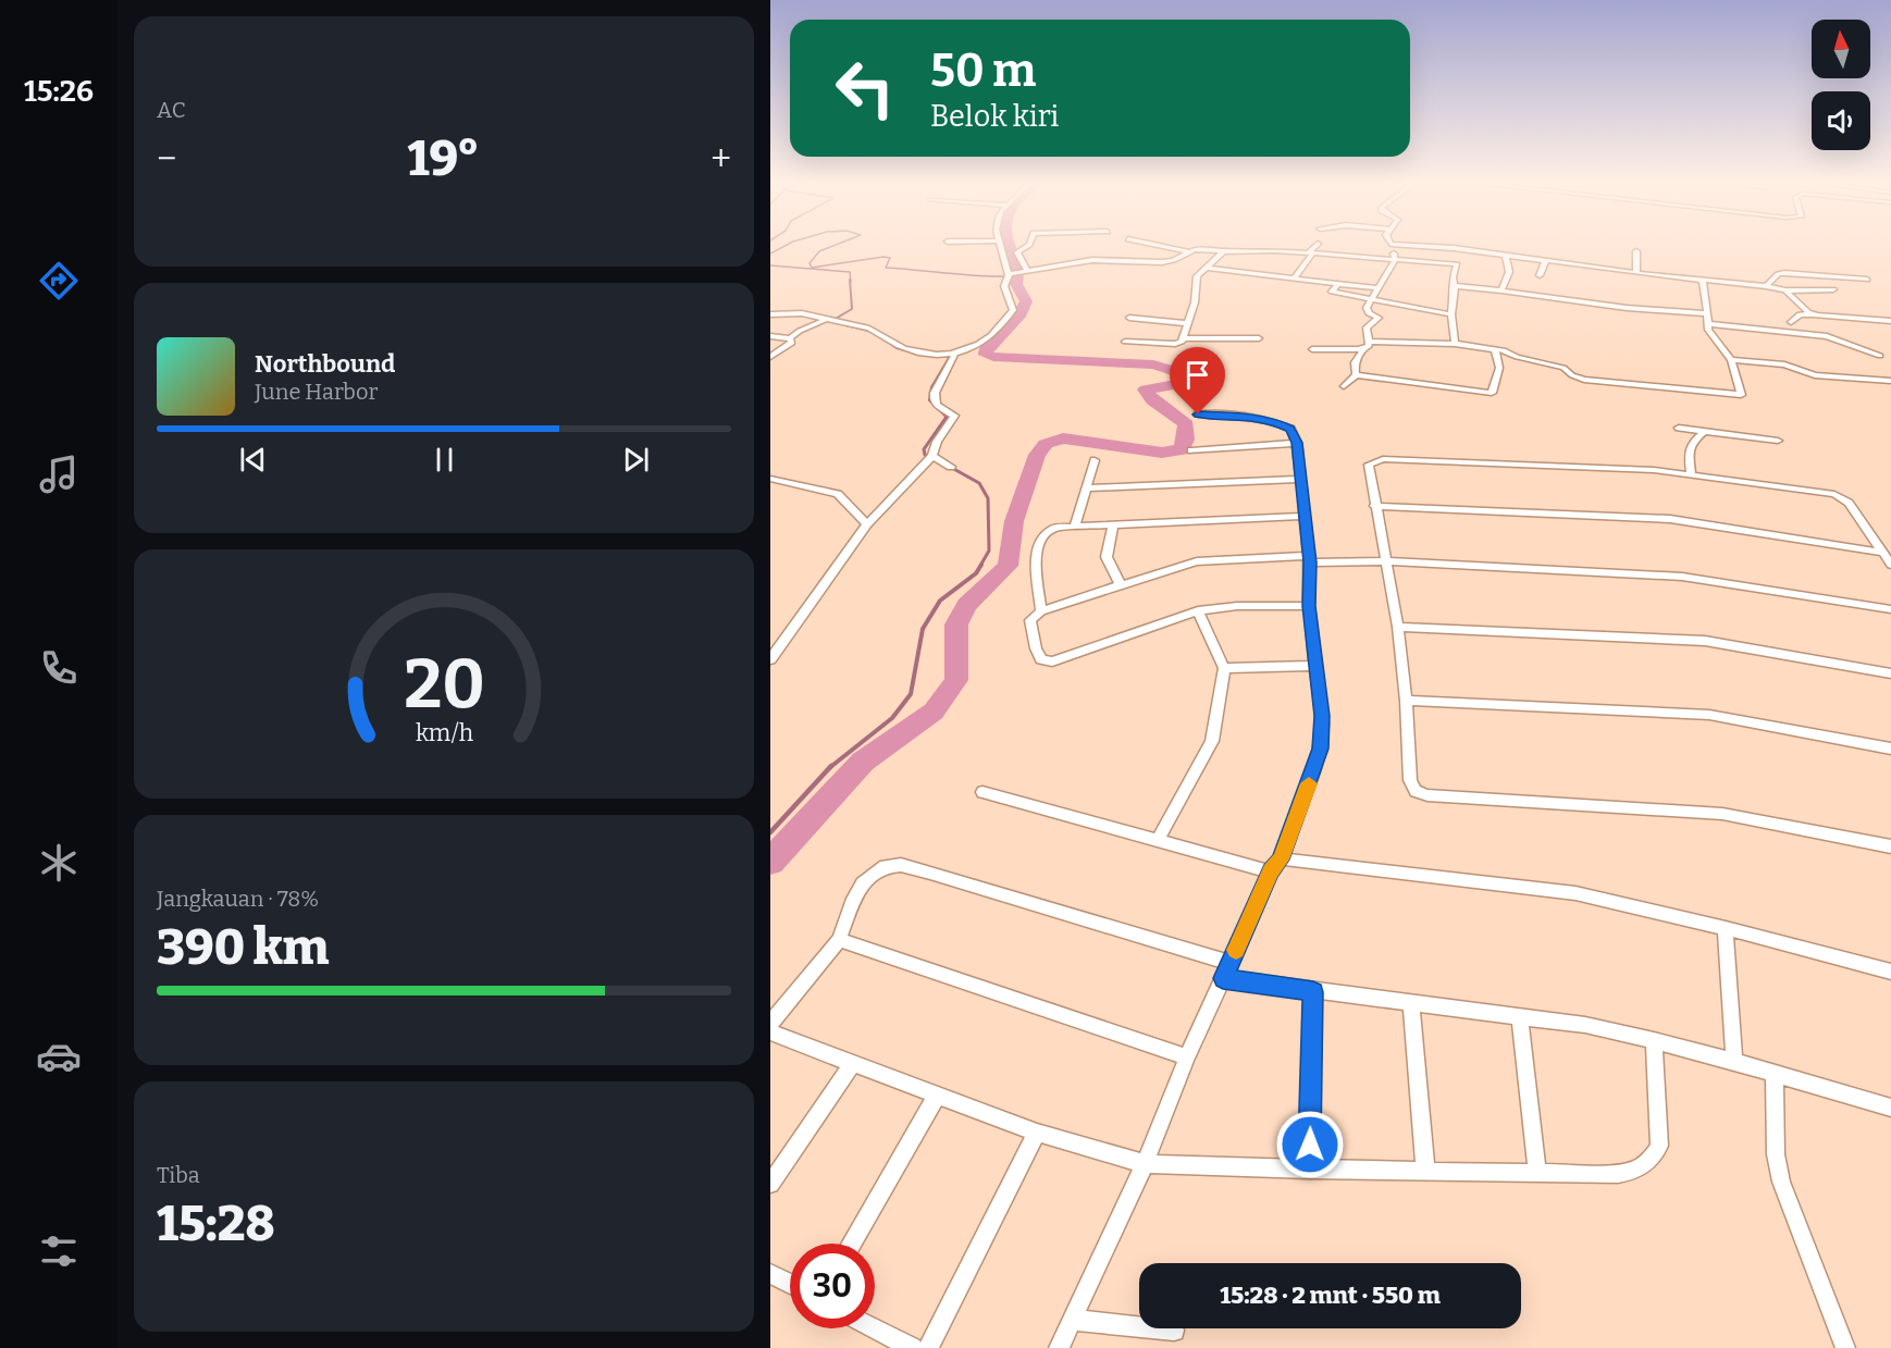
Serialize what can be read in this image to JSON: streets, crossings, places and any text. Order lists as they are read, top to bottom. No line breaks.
{"north":"top","page":{"tabs":"15:26","tile":["AC",["Jangkauan · 78%","390 km"],["Tiba","15:28"]],"turn":["50 m","Belok kiri"],"heat":["−","19°","+"],"song":["Northbound","June Harbor"],"limit":"30","trip":"15:28 · 2 mnt · 550 m","gauge":["20","km/h"]}}
